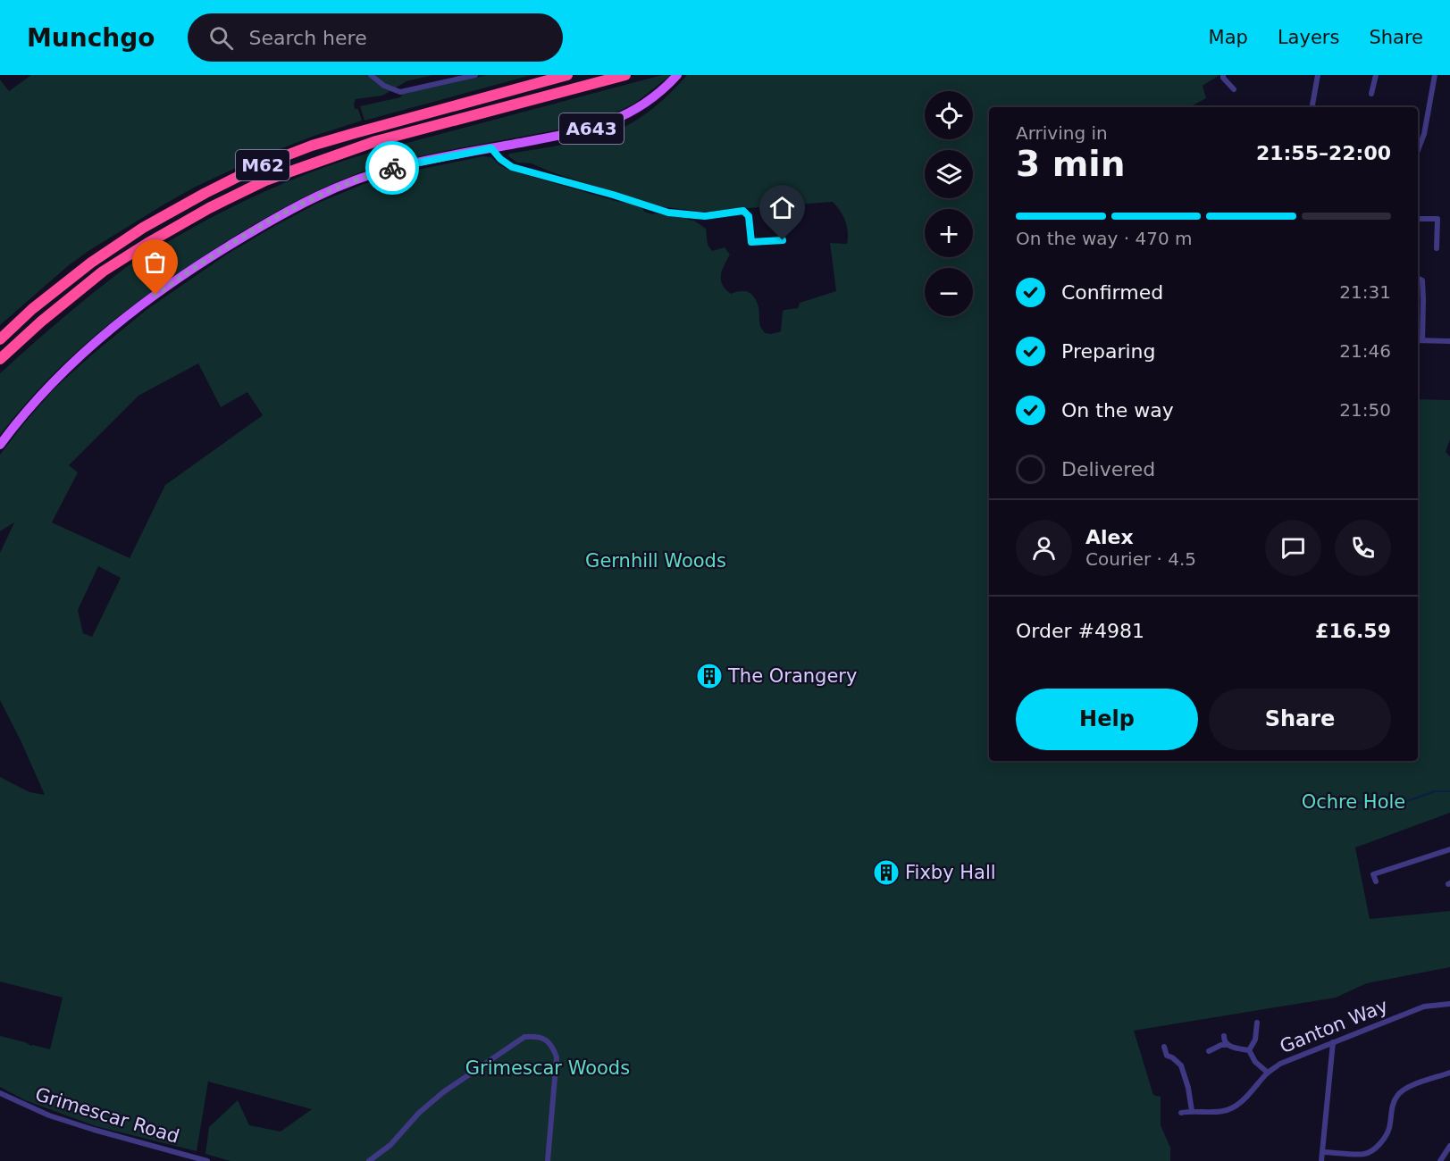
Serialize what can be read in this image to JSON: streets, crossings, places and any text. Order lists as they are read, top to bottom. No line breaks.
{"streets":{"highway":["M62"],"main road":["A643"],"street":["Ganton Way","Grimescar Road"]},"parks":["Gernhill Woods","Ochre Hole","Grimescar Woods"],"places":{"building":["The Orangery","Fixby Hall"]},"page":{"header":"Munchgo","search":"Search here","nav":["Map","Layers","Share"],"map_buttons":["+","−"],"heading":["3 min","Arriving in","21:55–22:00"],"panel":["Alex","Courier · 4.5","Order #4981","£16.59"],"bar":"On the way · 470 m","list":[["Confirmed","21:31"],["Preparing","21:46"],["On the way","21:50"],"Delivered"],"buttons":["Help","Share"]}}
